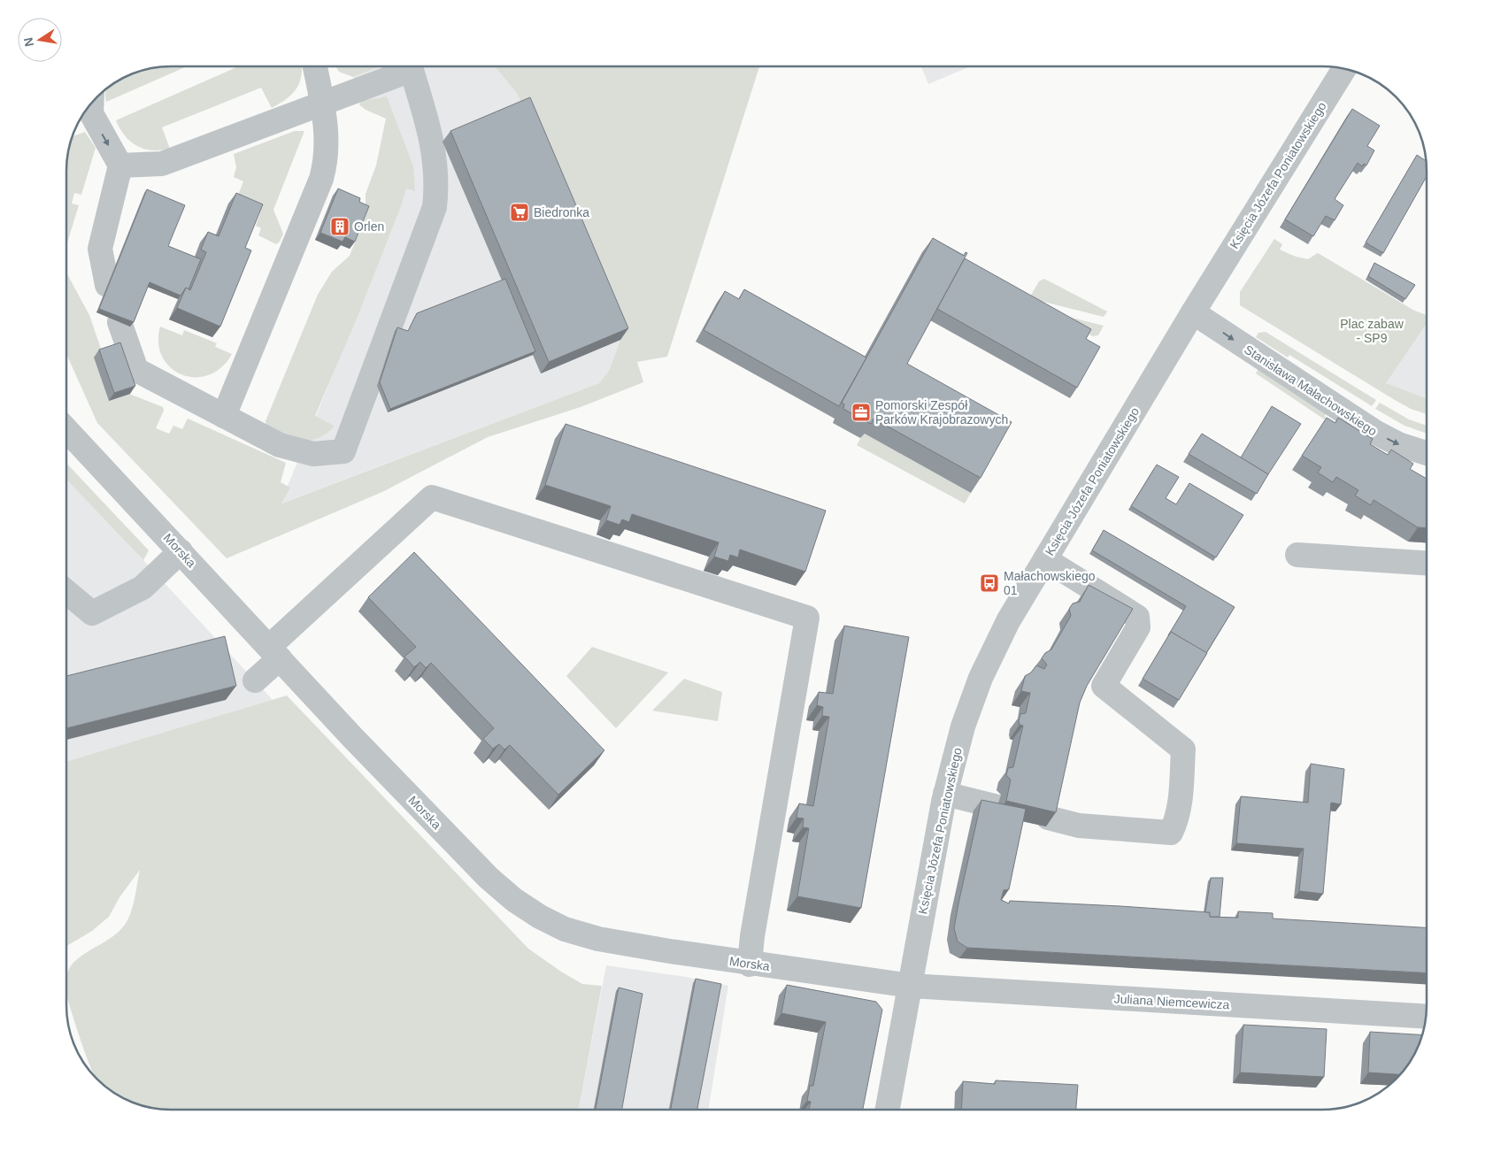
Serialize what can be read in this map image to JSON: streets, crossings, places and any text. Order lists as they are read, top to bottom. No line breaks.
{"streets":{"street":["Księcia Józefa Poniatowskiego","Stanisława Małachowskiego","Morska","Juliana Niemcewicza"]},"crossings":[["Księcia Józefa Poniatowskiego","Stanisława Małachowskiego"],["Księcia Józefa Poniatowskiego","Morska"],["Księcia Józefa Poniatowskiego","Juliana Niemcewicza"],["Morska","Juliana Niemcewicza"]],"one_way":["Stanisława Małachowskiego"],"parks":["Plac zabaw - SP9"],"places":{"supermarket":["Biedronka"],"building":["Orlen"],"office":["Pomorski Zespół Parków Krajobrazowych"],"bus stop":["Małachowskiego 01"]},"north":"left"}
